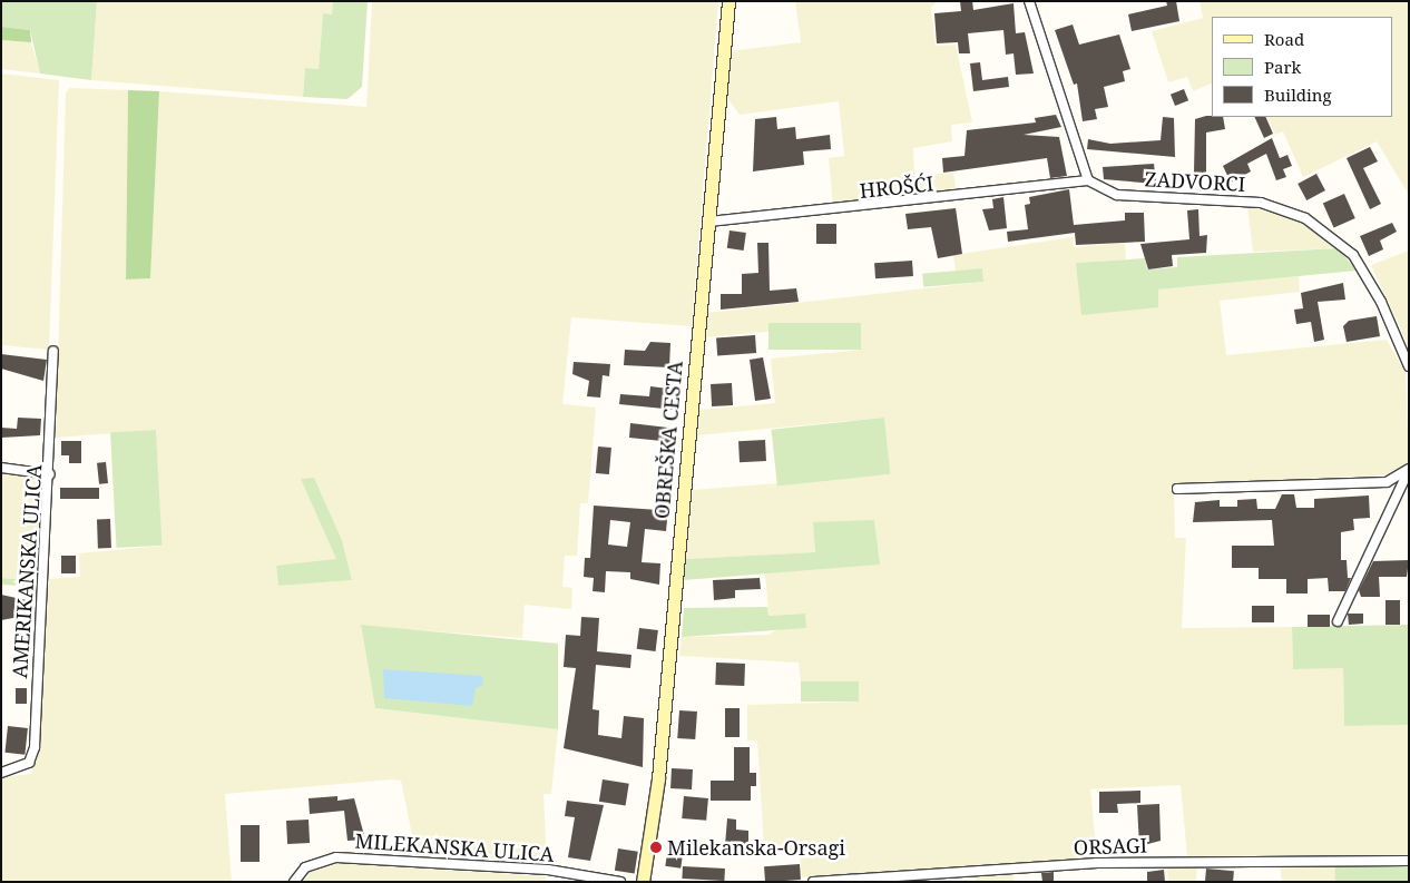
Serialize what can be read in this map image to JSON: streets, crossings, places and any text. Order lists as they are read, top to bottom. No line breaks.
{"streets":{"main road":["OBREŠKA CESTA"],"street":["ZADVORCI","HROŠĆI","AMERIKANSKA ULICA","ORSAGI","MILEKANSKA ULICA"]},"crossings":[["ZADVORCI","HROŠĆI"],["HROŠĆI","OBREŠKA CESTA"]],"places":["Milekanska-Orsagi"],"legend":["Road","Park","Building"]}
